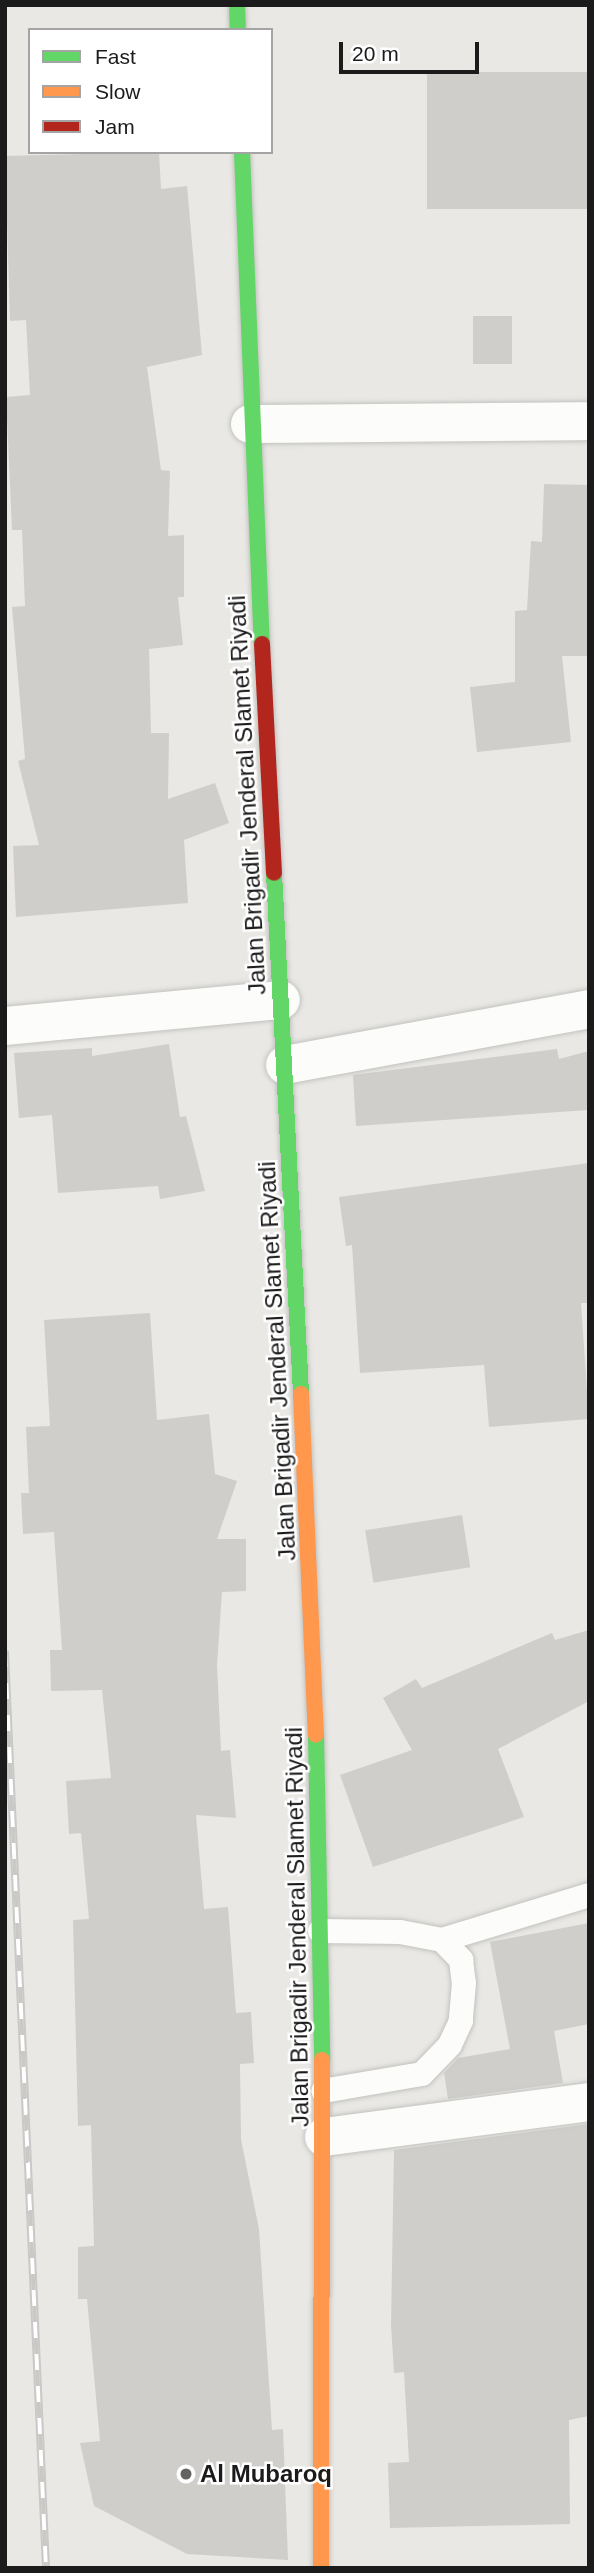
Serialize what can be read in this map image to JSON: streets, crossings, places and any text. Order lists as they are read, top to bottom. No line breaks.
{"streets":{"main road":["Jalan Brigadir Jenderal Slamet Riyadi"]},"places":["Al Mubaroq"],"legend":["Fast","Slow","Jam"],"scale_bar":"20 m"}
